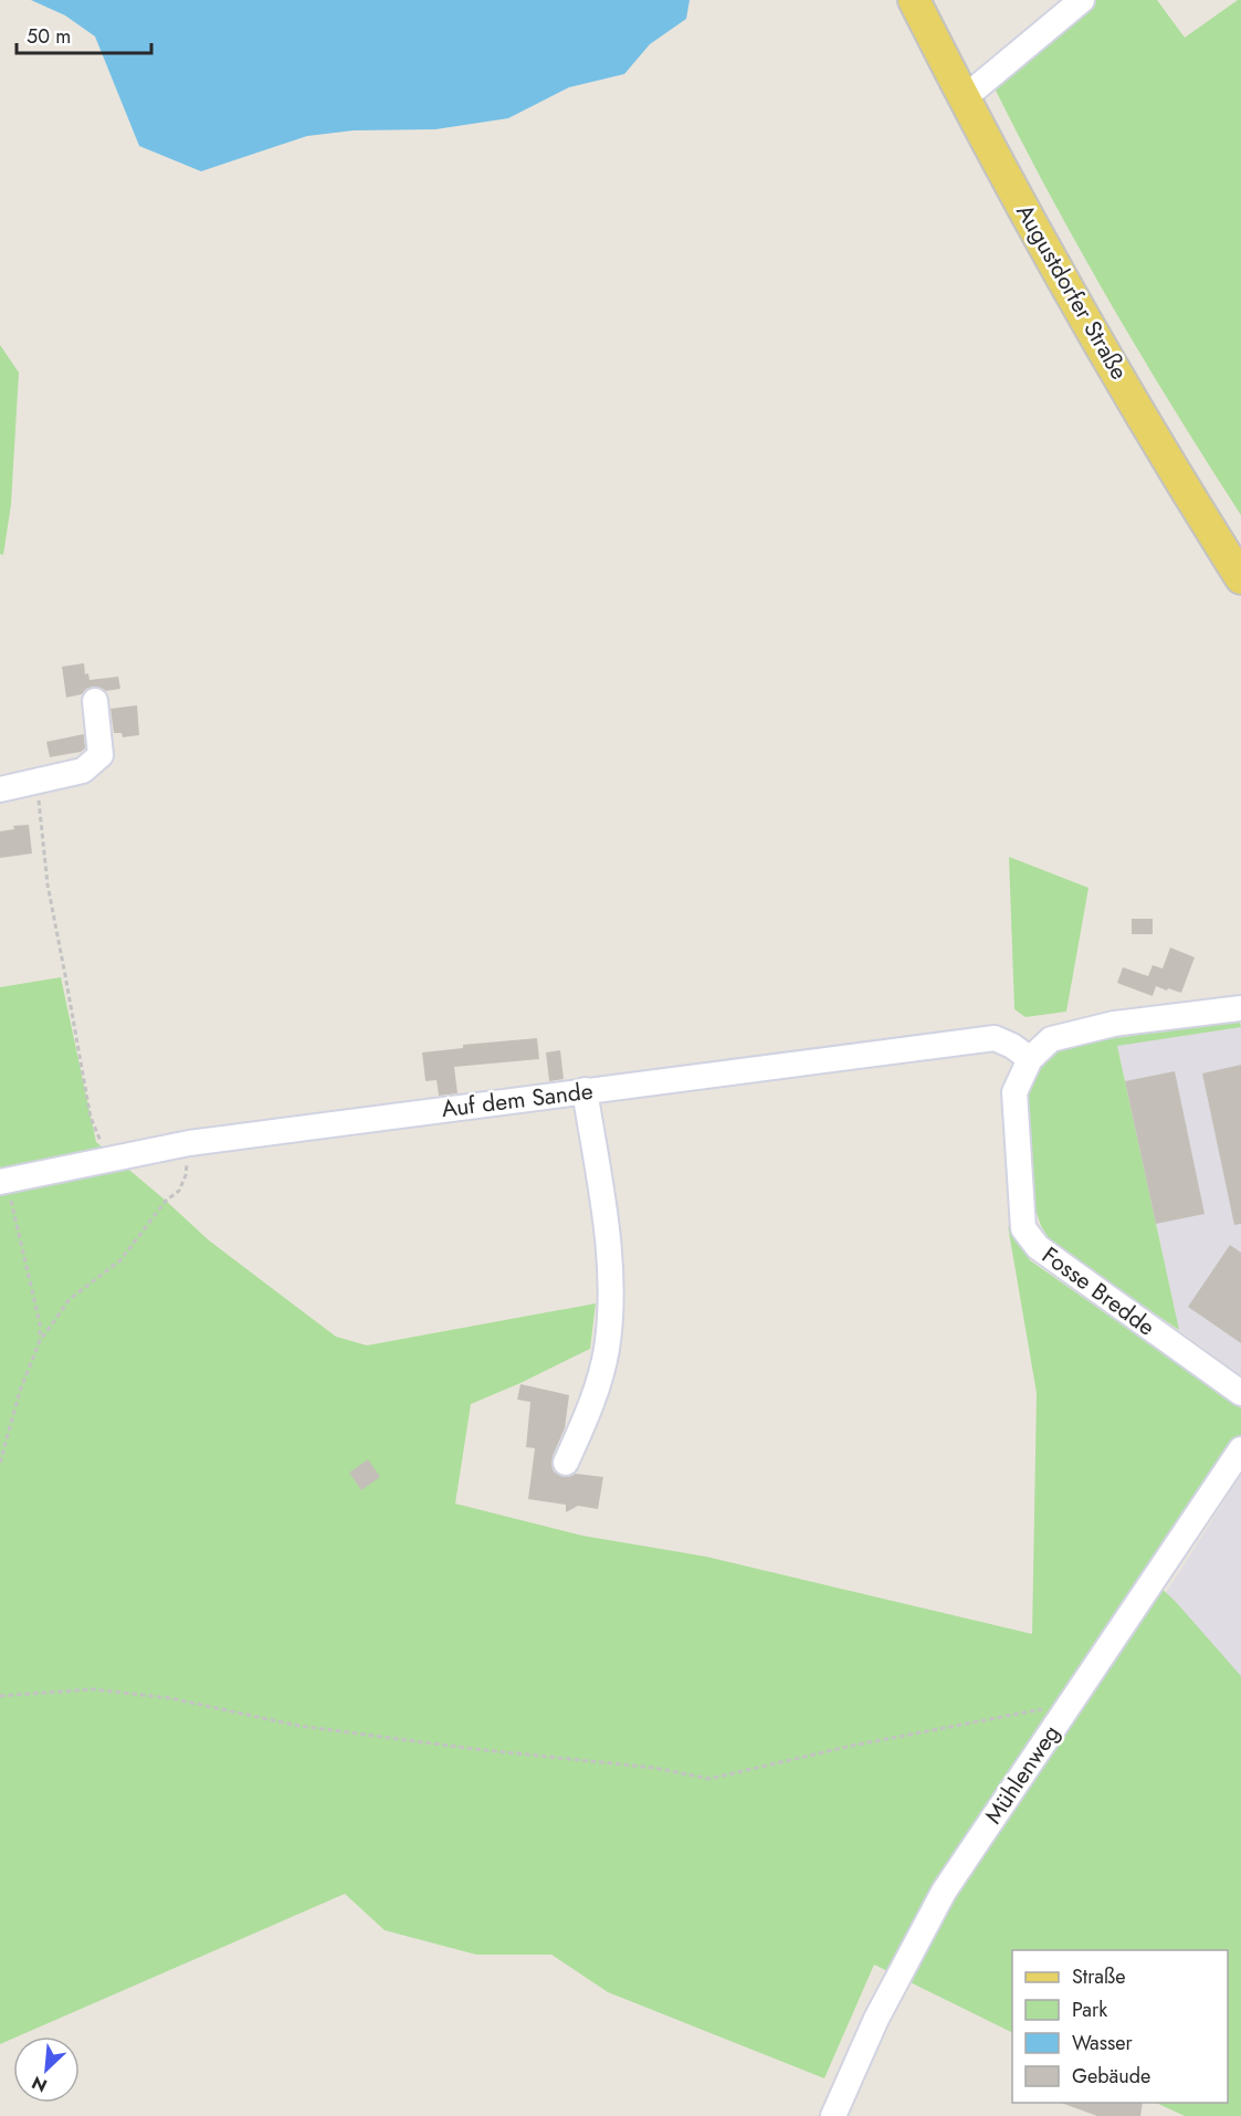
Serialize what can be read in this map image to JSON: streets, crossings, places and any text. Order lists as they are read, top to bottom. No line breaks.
{"streets":{"main road":["Augustdorfer Straße"],"street":["Auf dem Sande","Fosse Bredde","Mühlenweg"]},"crossings":[["Auf dem Sande","Fosse Bredde"]],"legend":["Straße","Park","Wasser","Gebäude"],"scale_bar":"50 m","north":"bottom left"}
